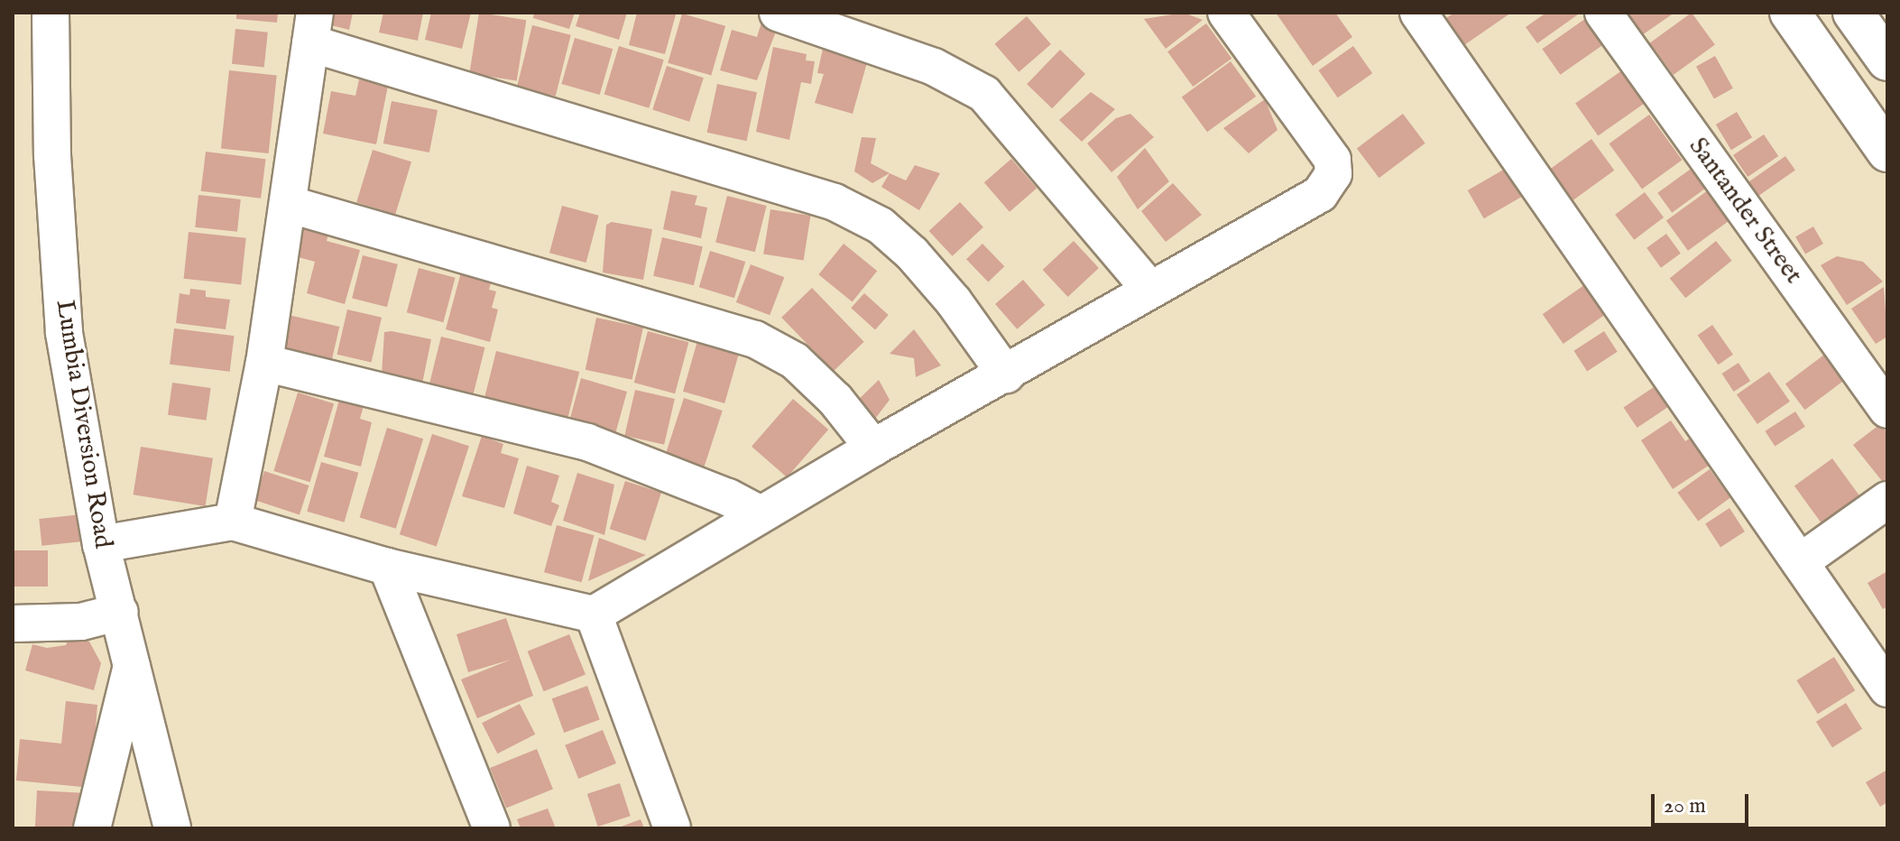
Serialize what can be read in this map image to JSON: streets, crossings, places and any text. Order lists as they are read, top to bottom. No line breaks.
{"streets":{"street":["Santander Street","Lumbia Diversion Road"]},"scale_bar":"20 m"}
